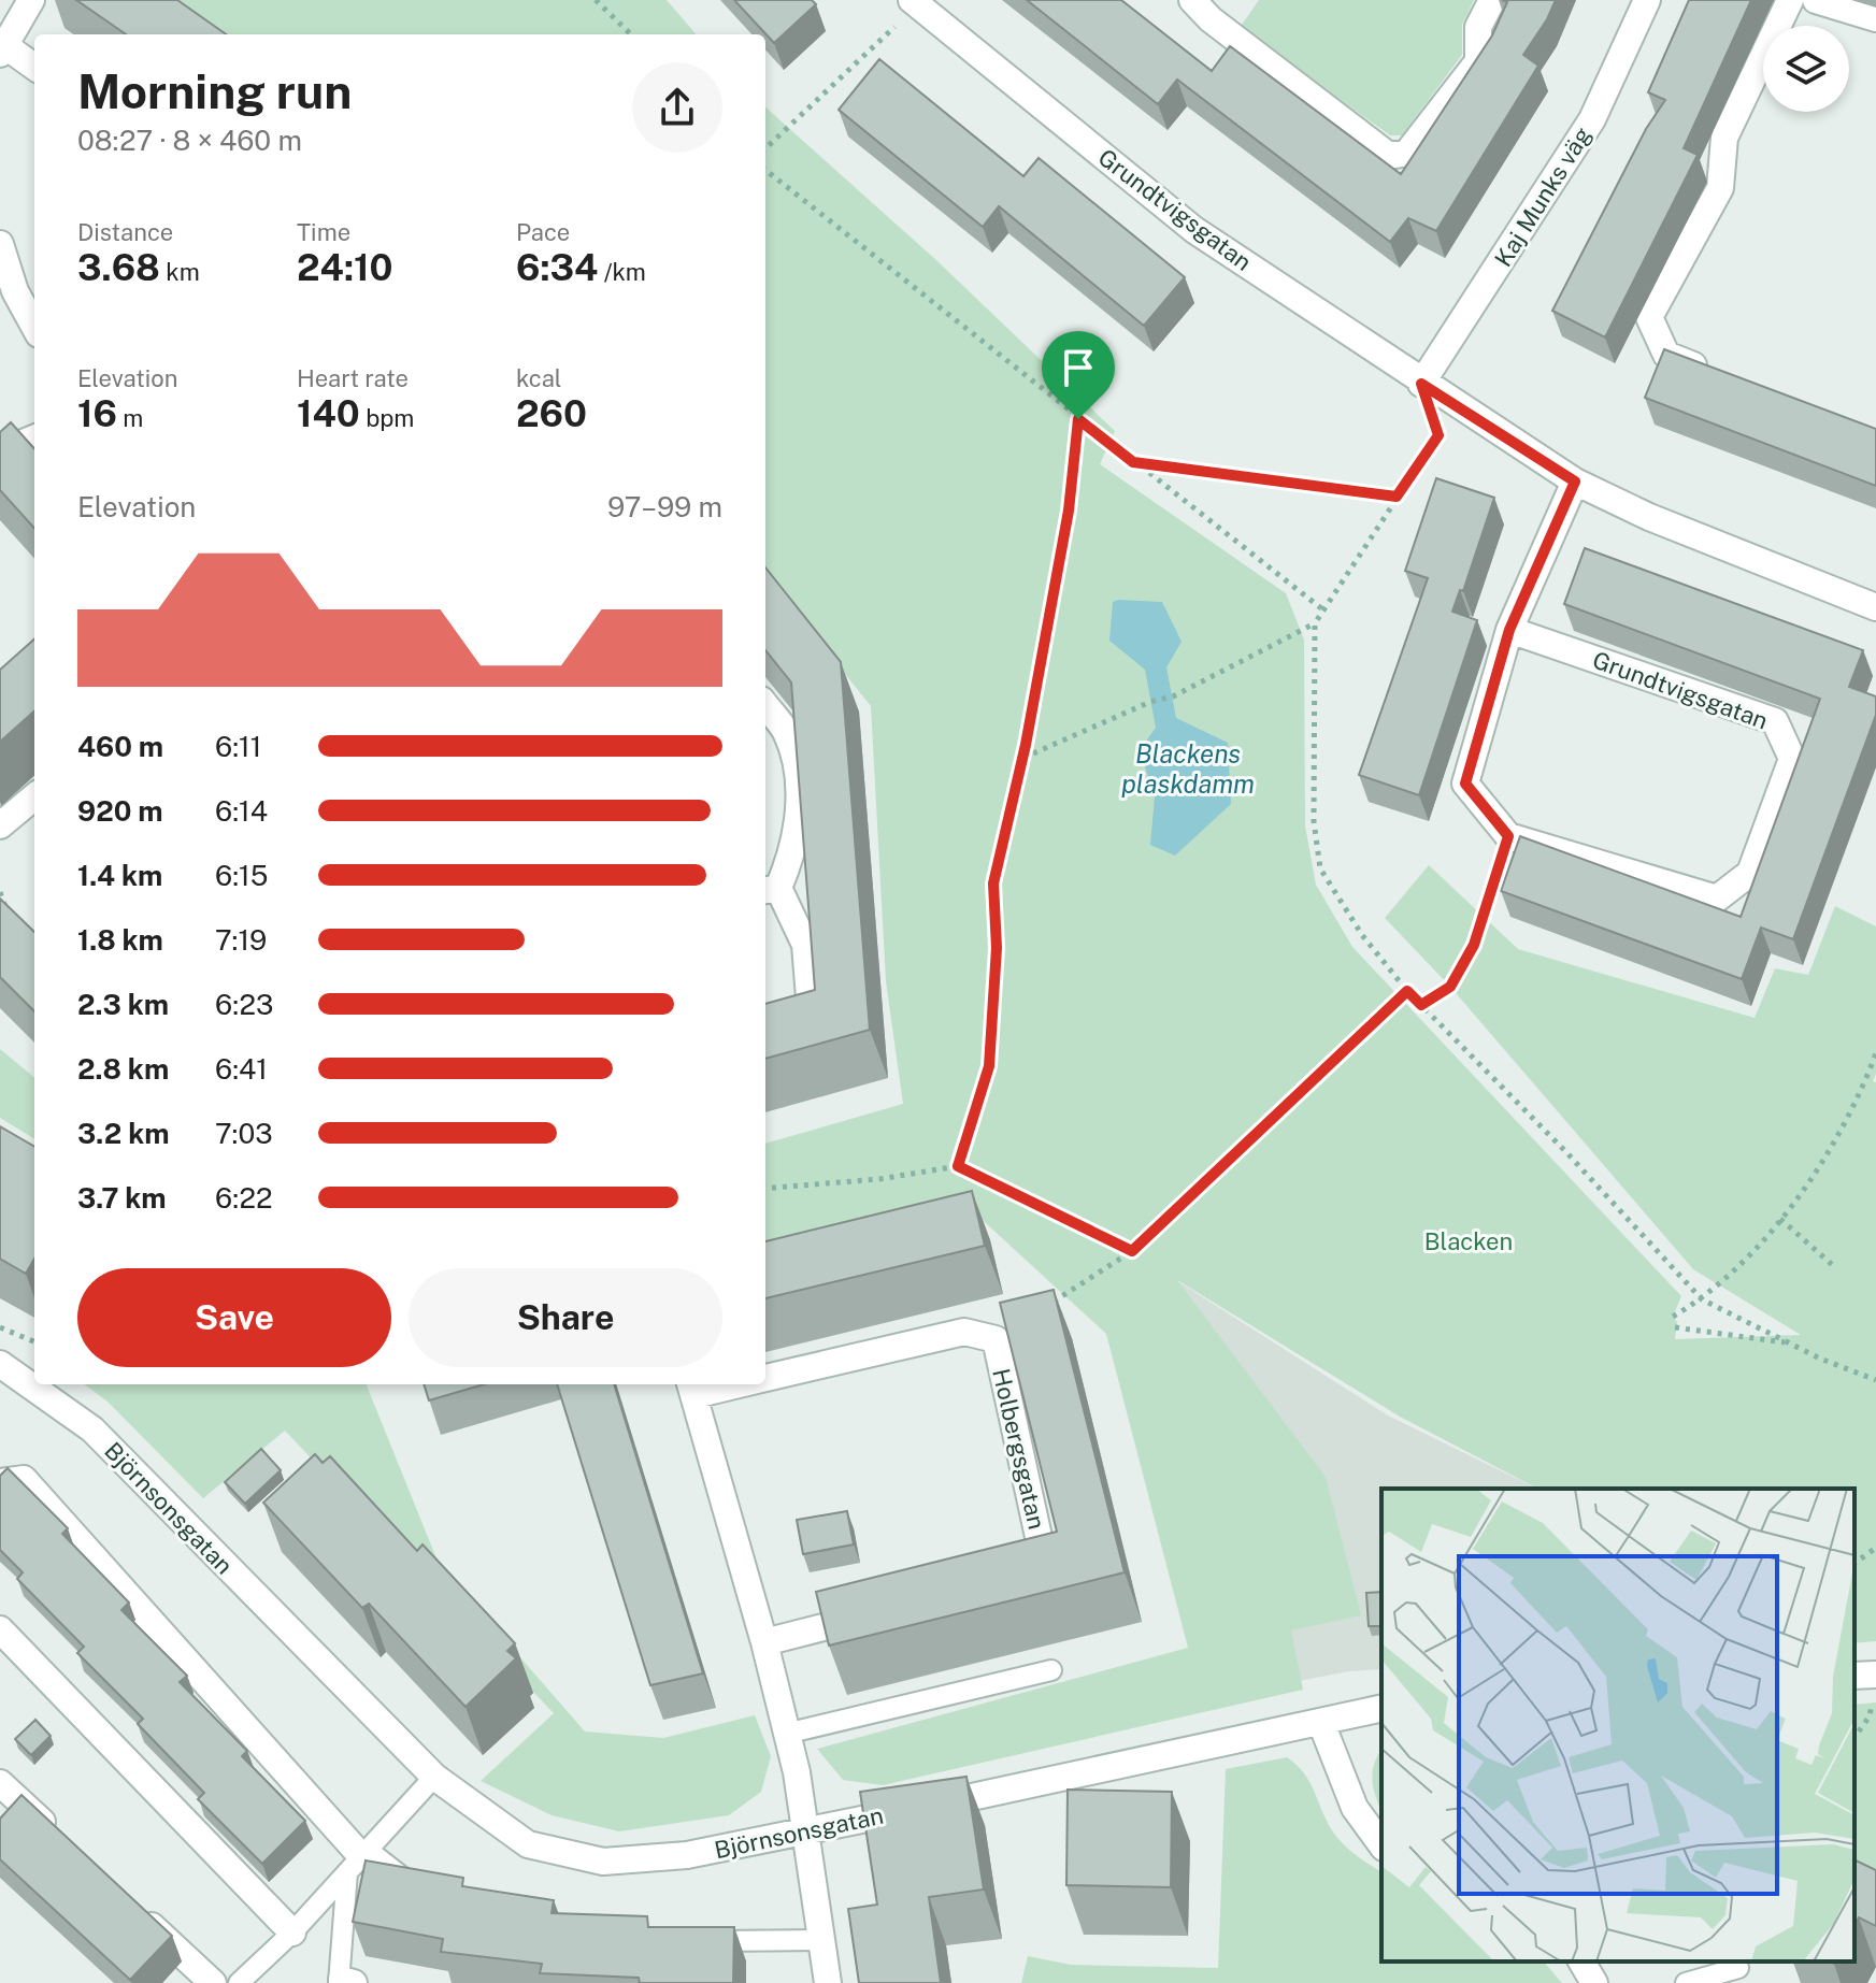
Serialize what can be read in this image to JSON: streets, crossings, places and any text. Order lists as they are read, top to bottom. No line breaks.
{"streets":{"street":["Kaj Munks väg","Grundtvigsgatan","Holbergsgatan","Björnsonsgatan"]},"crossings":[["Kaj Munks väg","Grundtvigsgatan"],["Holbergsgatan","Björnsonsgatan"]],"water":["Blackens plaskdamm"],"parks":["Blacken"],"page":{"heading":["Morning run","08:27 · 8 × 460 m"],"stats":[["Distance","3.68 km"],["Time","24:10"],["Pace","6:34 /km"],["Elevation","16 m"],["Heart rate","140 bpm"],["kcal","260"]],"chart":["Elevation","97–99 m"],"list":[{"name":"460 m","note":"6:11"},{"name":"920 m","note":"6:14"},{"name":"1.4 km","note":"6:15"},{"name":"1.8 km","note":"7:19"},{"name":"2.3 km","note":"6:23"},{"name":"2.8 km","note":"6:41"},{"name":"3.2 km","note":"7:03"},{"name":"3.7 km","note":"6:22"}],"buttons":["Save","Share"]}}
